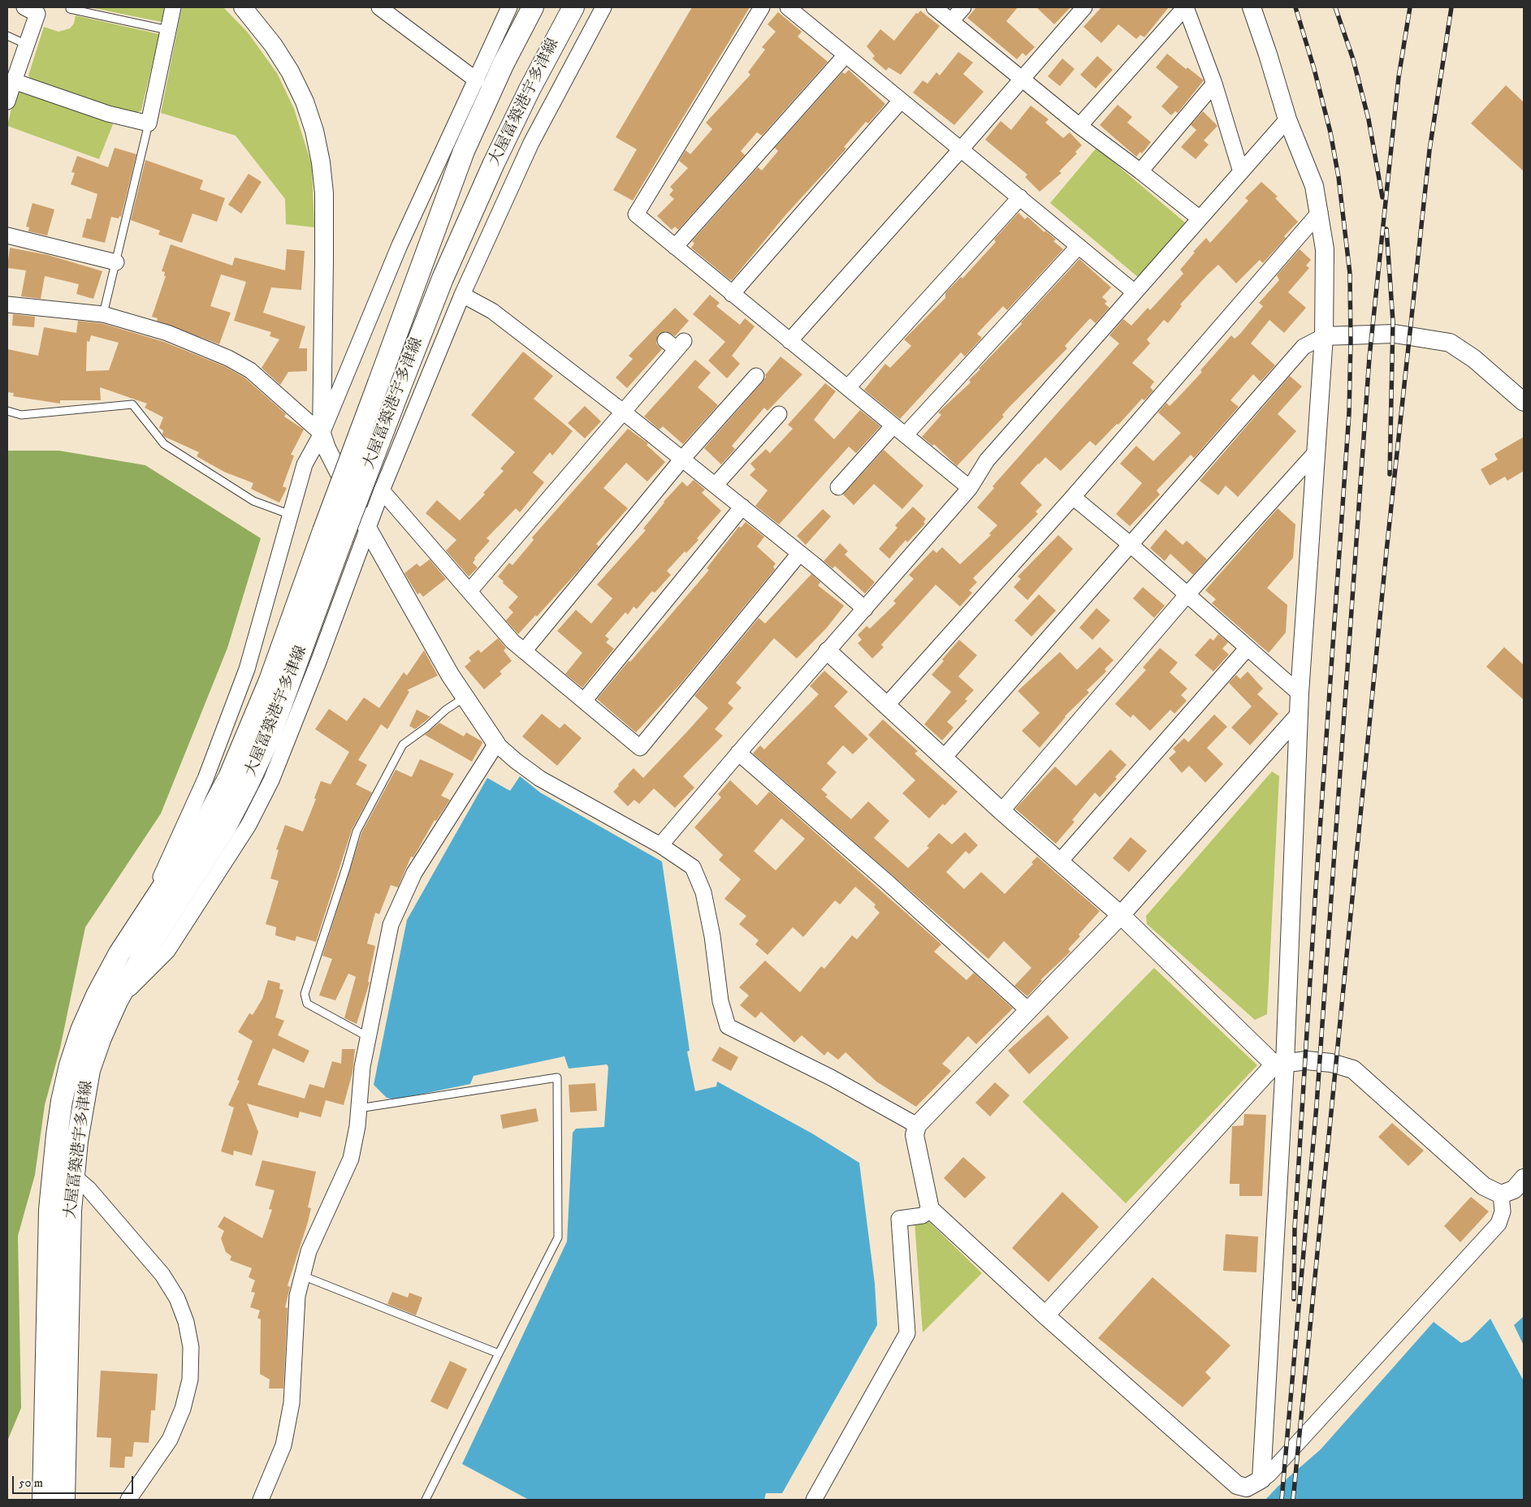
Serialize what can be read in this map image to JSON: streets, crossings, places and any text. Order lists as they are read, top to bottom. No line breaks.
{"streets":{"main road":["大屋冨築港宇多津線"]},"scale_bar":"50 m"}
